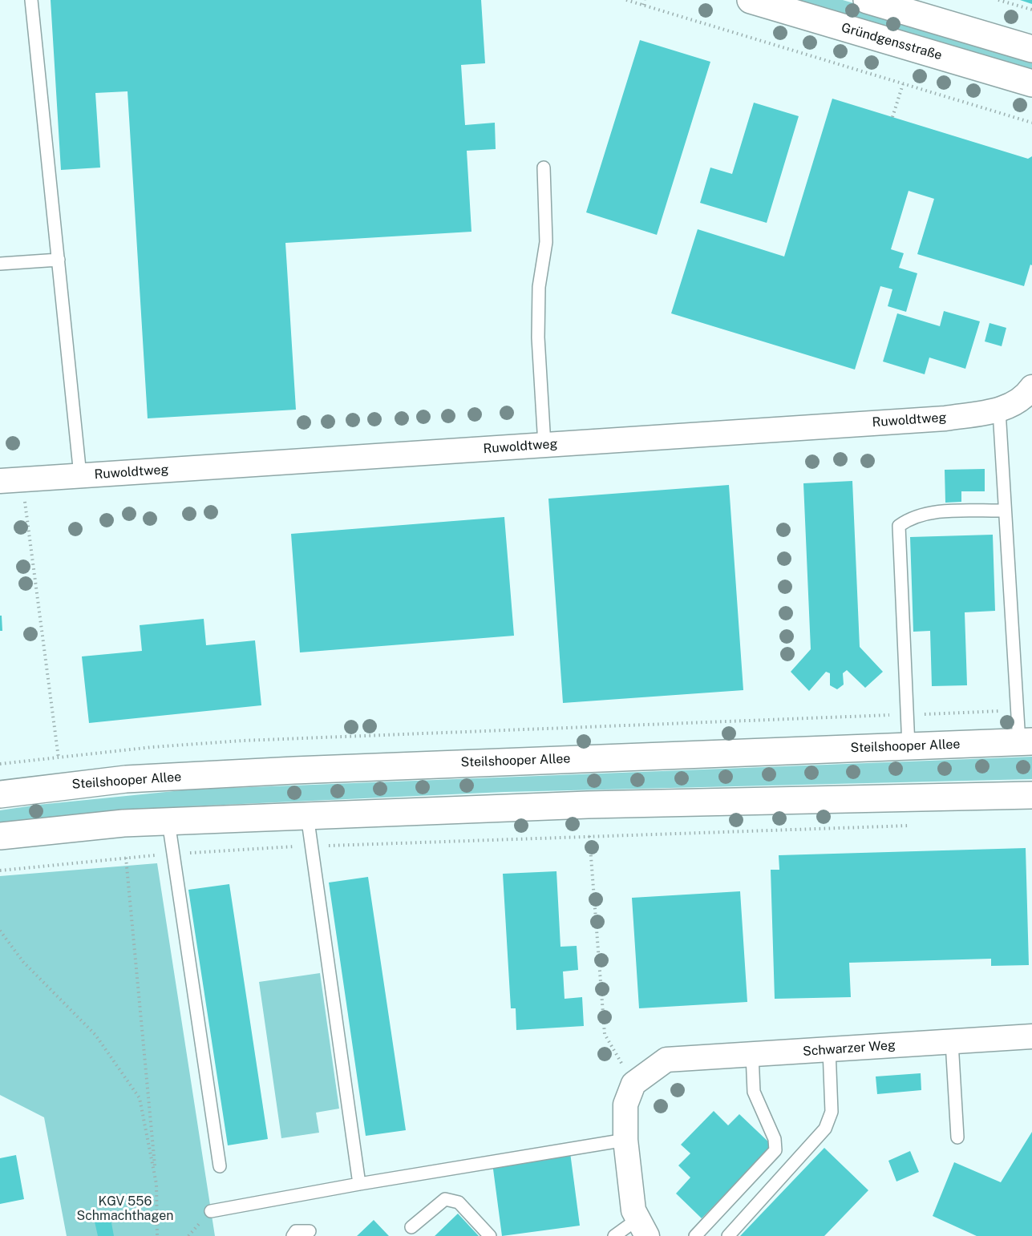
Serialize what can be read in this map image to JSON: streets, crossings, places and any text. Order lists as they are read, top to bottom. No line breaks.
{"streets":{"main road":["Gründgensstraße","Steilshooper Allee"],"street":["Ruwoldtweg","Schwarzer Weg"]},"parks":["KGV 556 Schmachthagen"]}
